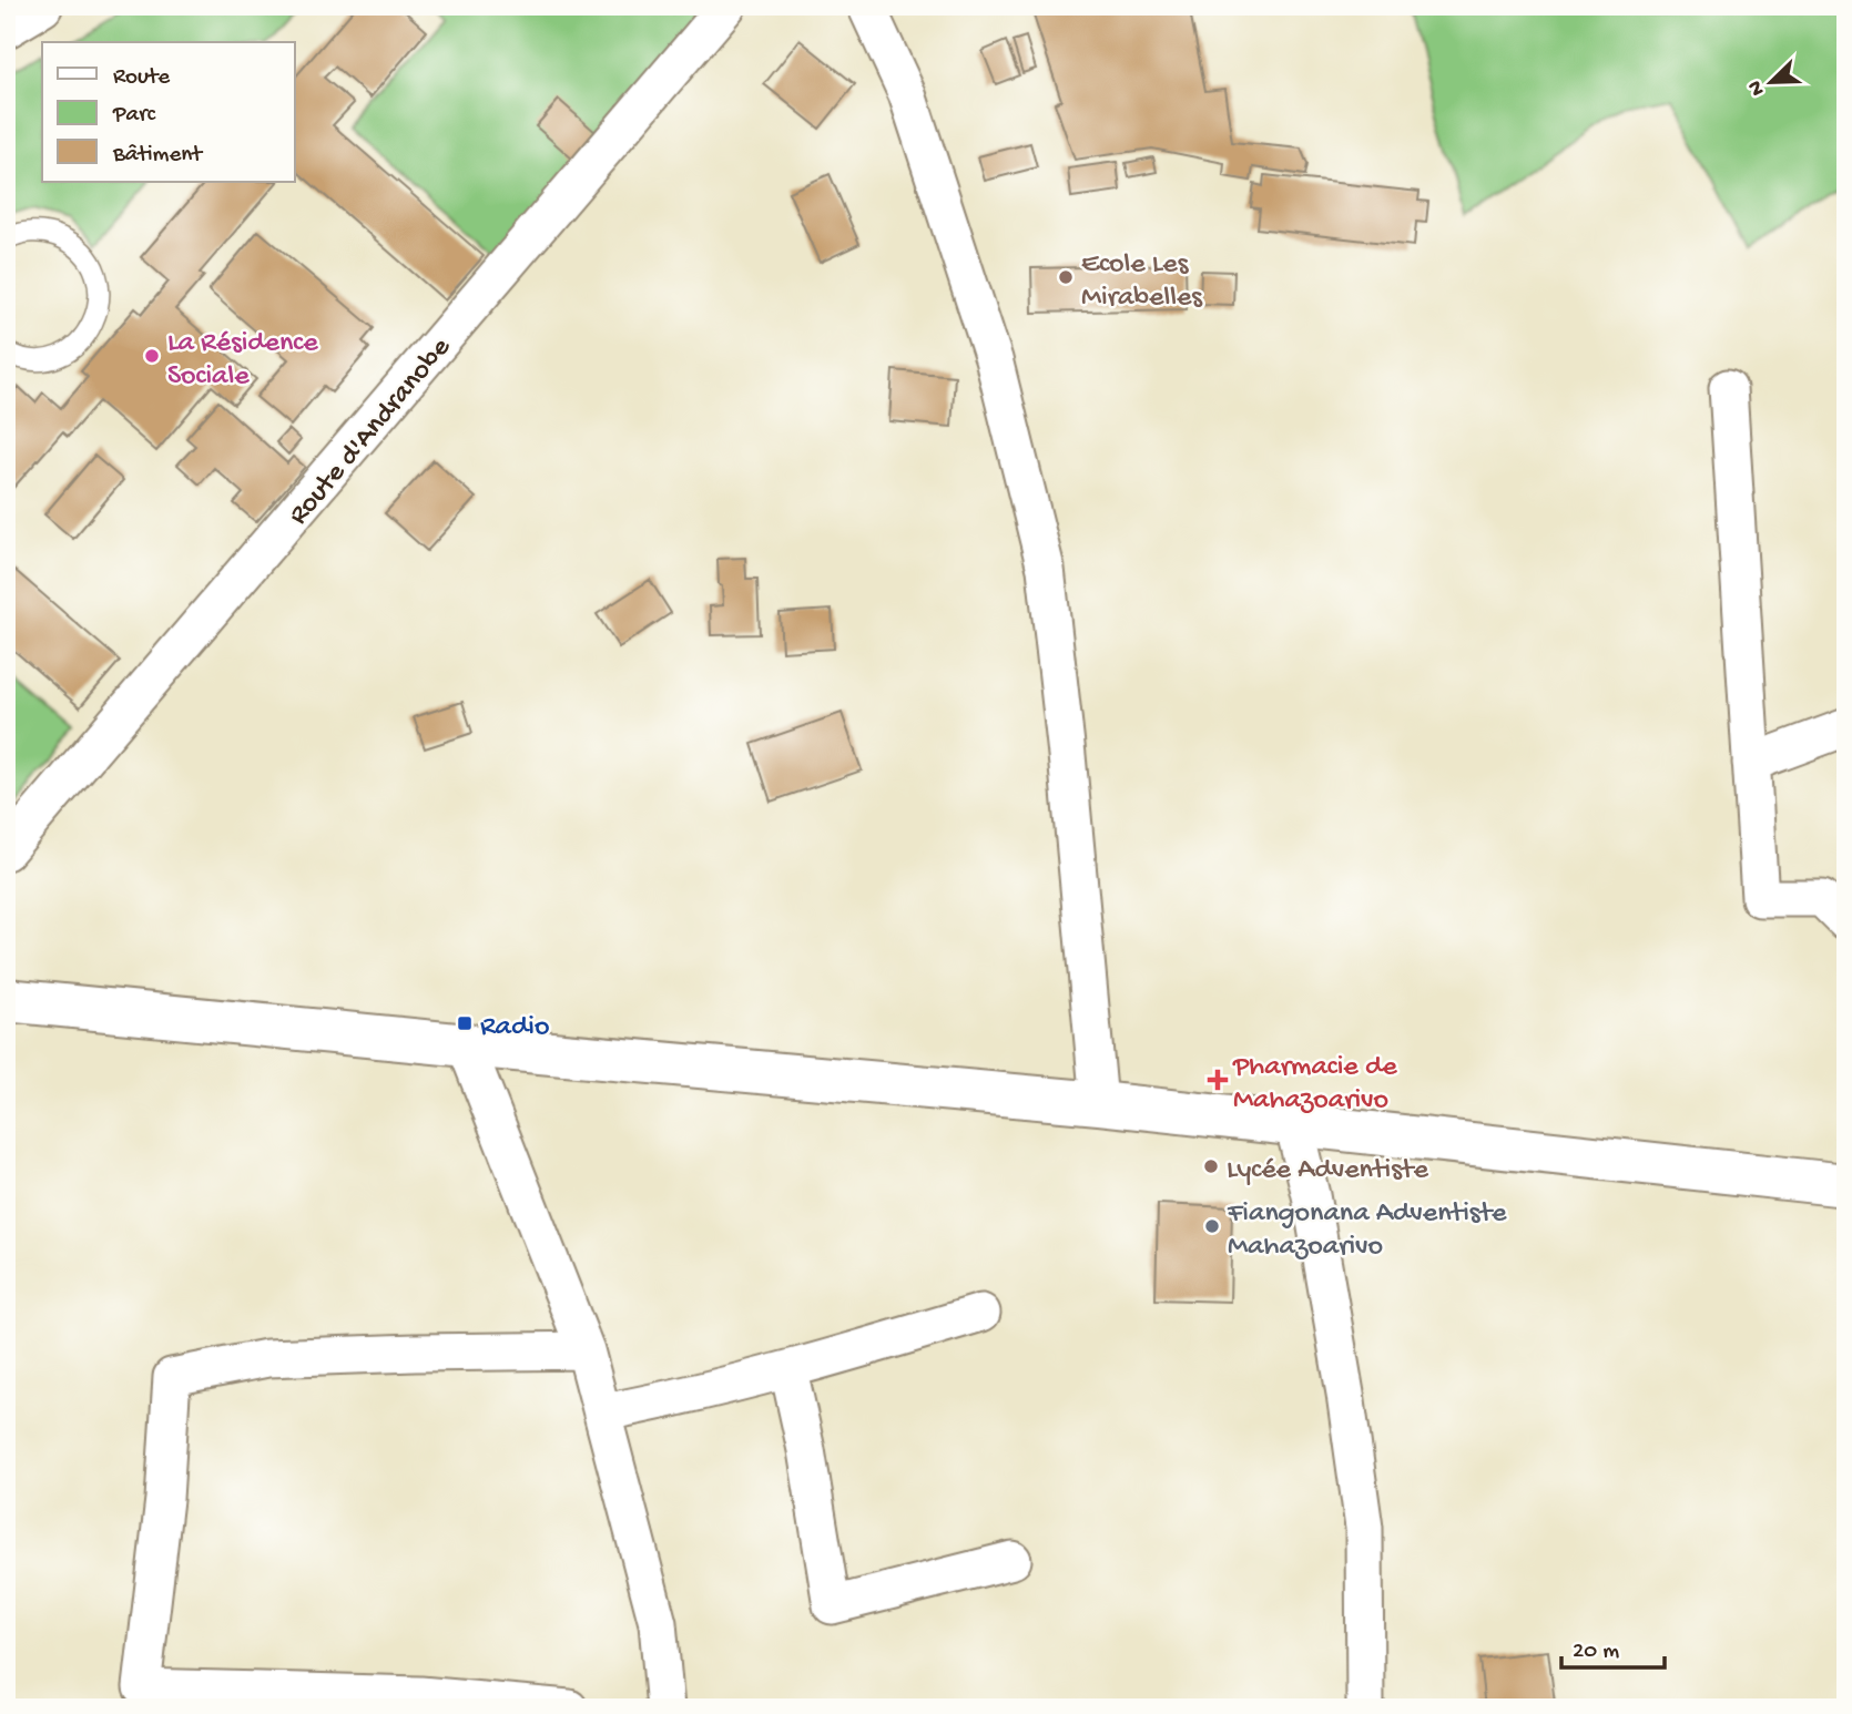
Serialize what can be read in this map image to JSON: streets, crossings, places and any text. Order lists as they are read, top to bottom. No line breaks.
{"streets":{"street":["Route d'Andranobe"]},"places":{"other":["Ecole Les Mirabelles","La Résidence Sociale","Lycée Adventiste","Fiangonana Adventiste Mahazoarivo"],"transit":["Radio"],"health":["Pharmacie de Mahazoarivo"]},"legend":["Route","Parc","Bâtiment"],"scale_bar":"20 m","north":"bottom left"}
